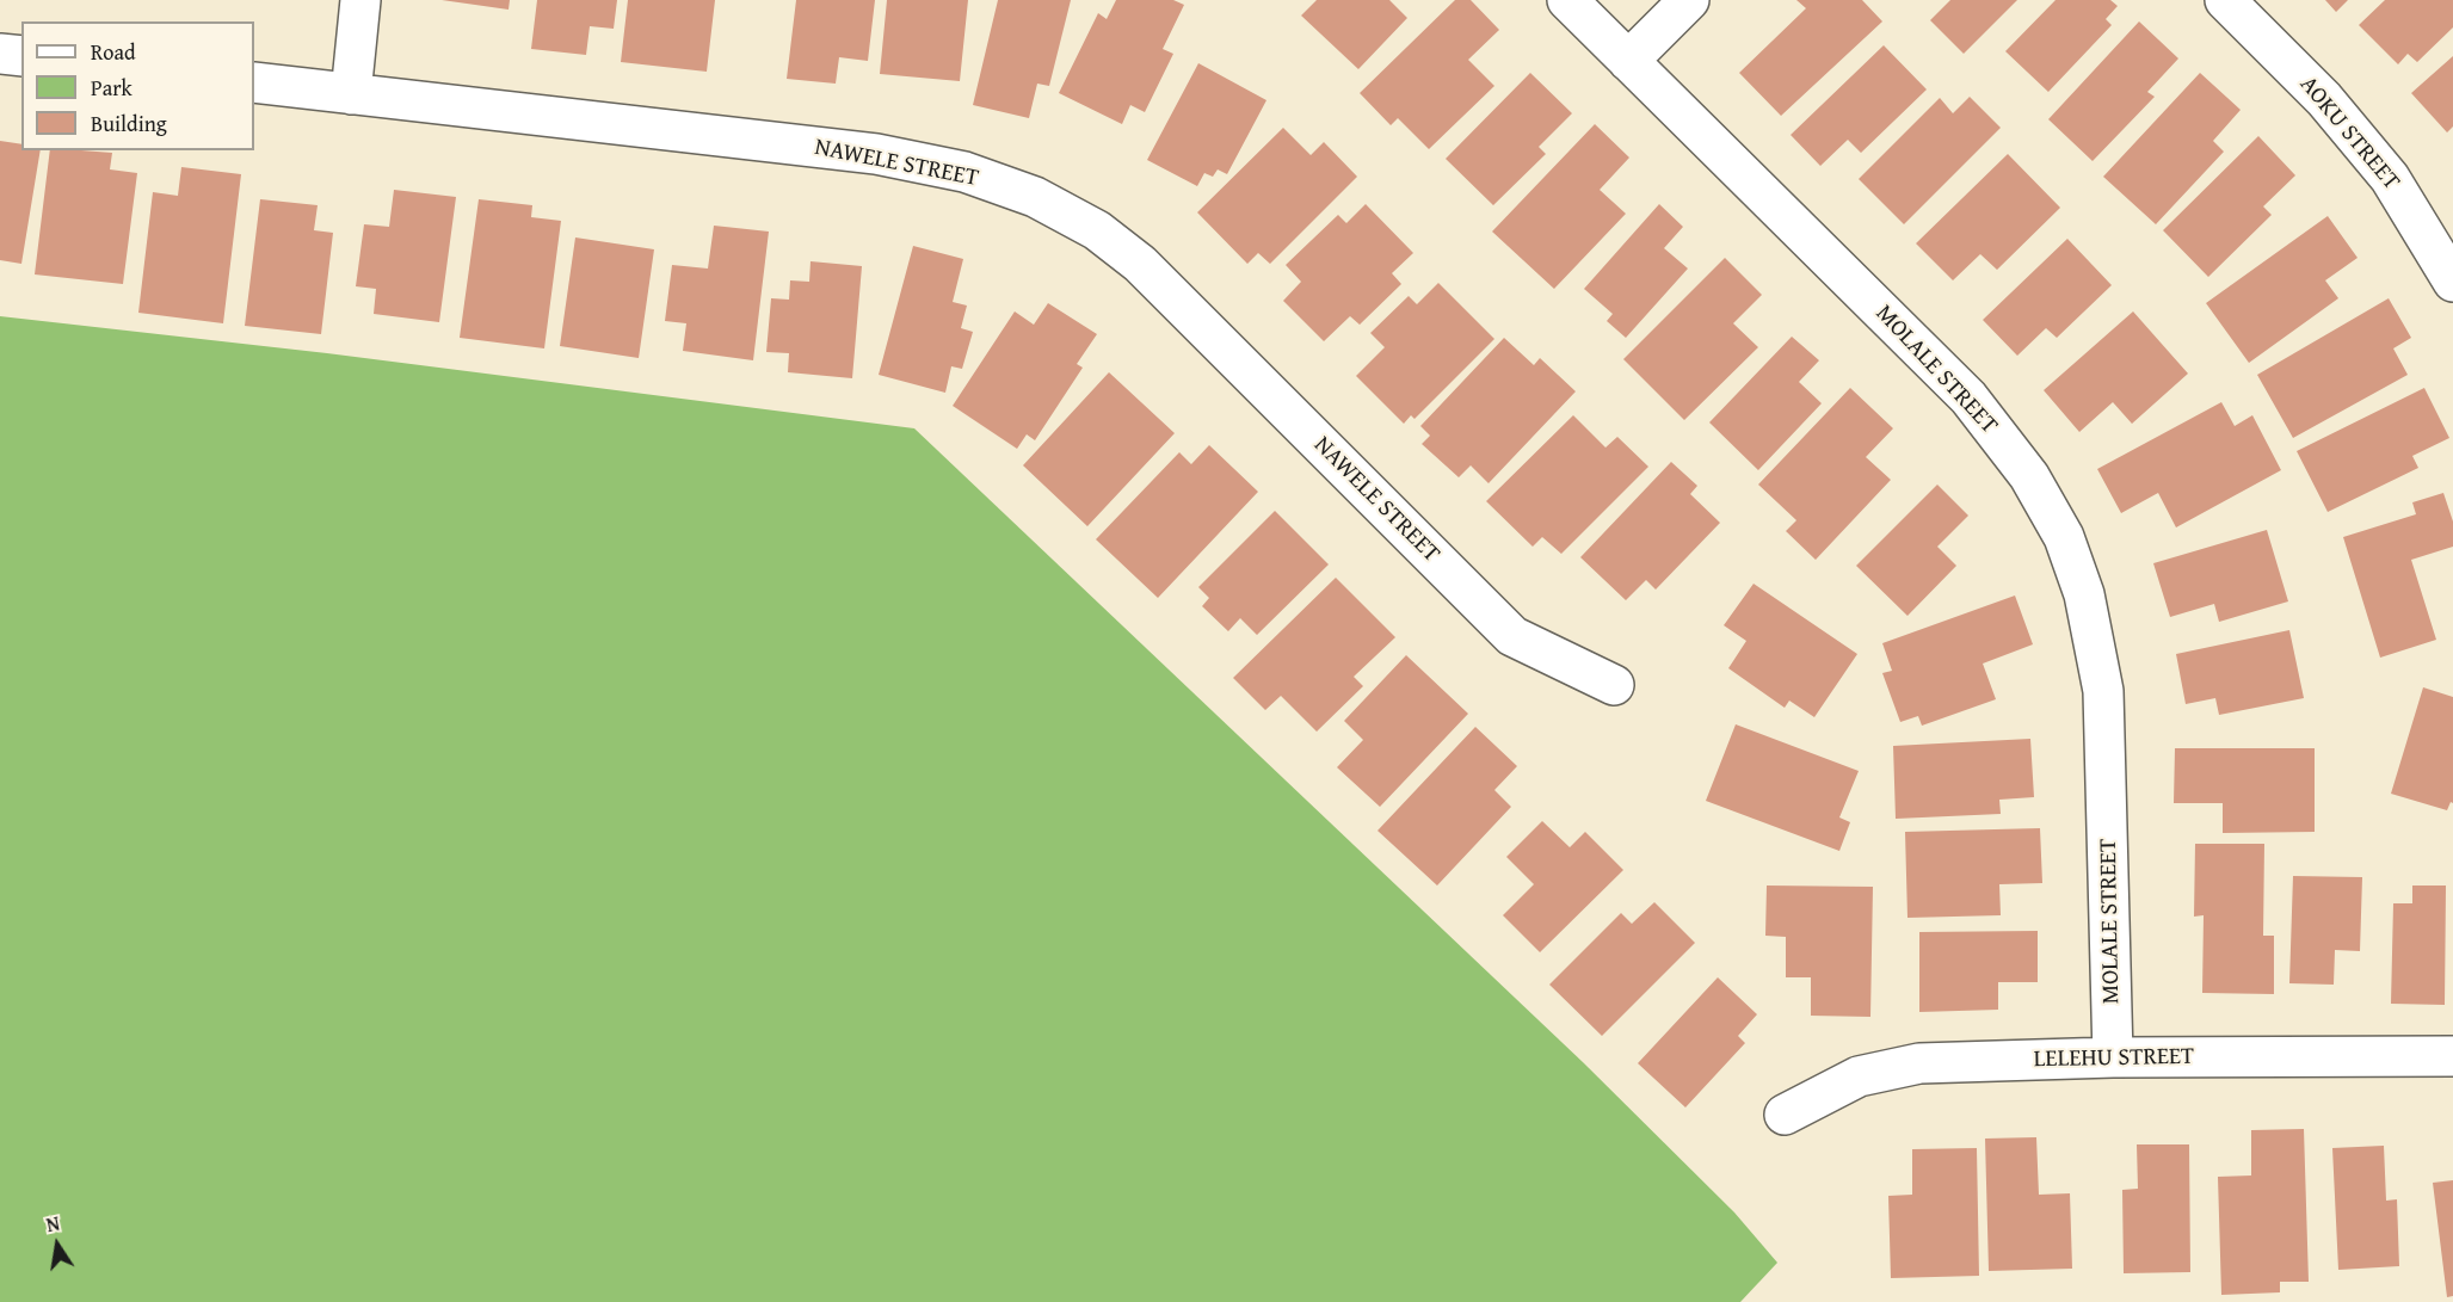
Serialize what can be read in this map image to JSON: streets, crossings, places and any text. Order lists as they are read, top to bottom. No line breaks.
{"streets":{"street":["AOKU STREET","NAWELE STREET","MOLALE STREET","LELEHU STREET"]},"crossings":[["MOLALE STREET","LELEHU STREET"]],"legend":["Road","Park","Building"],"north":"top"}
